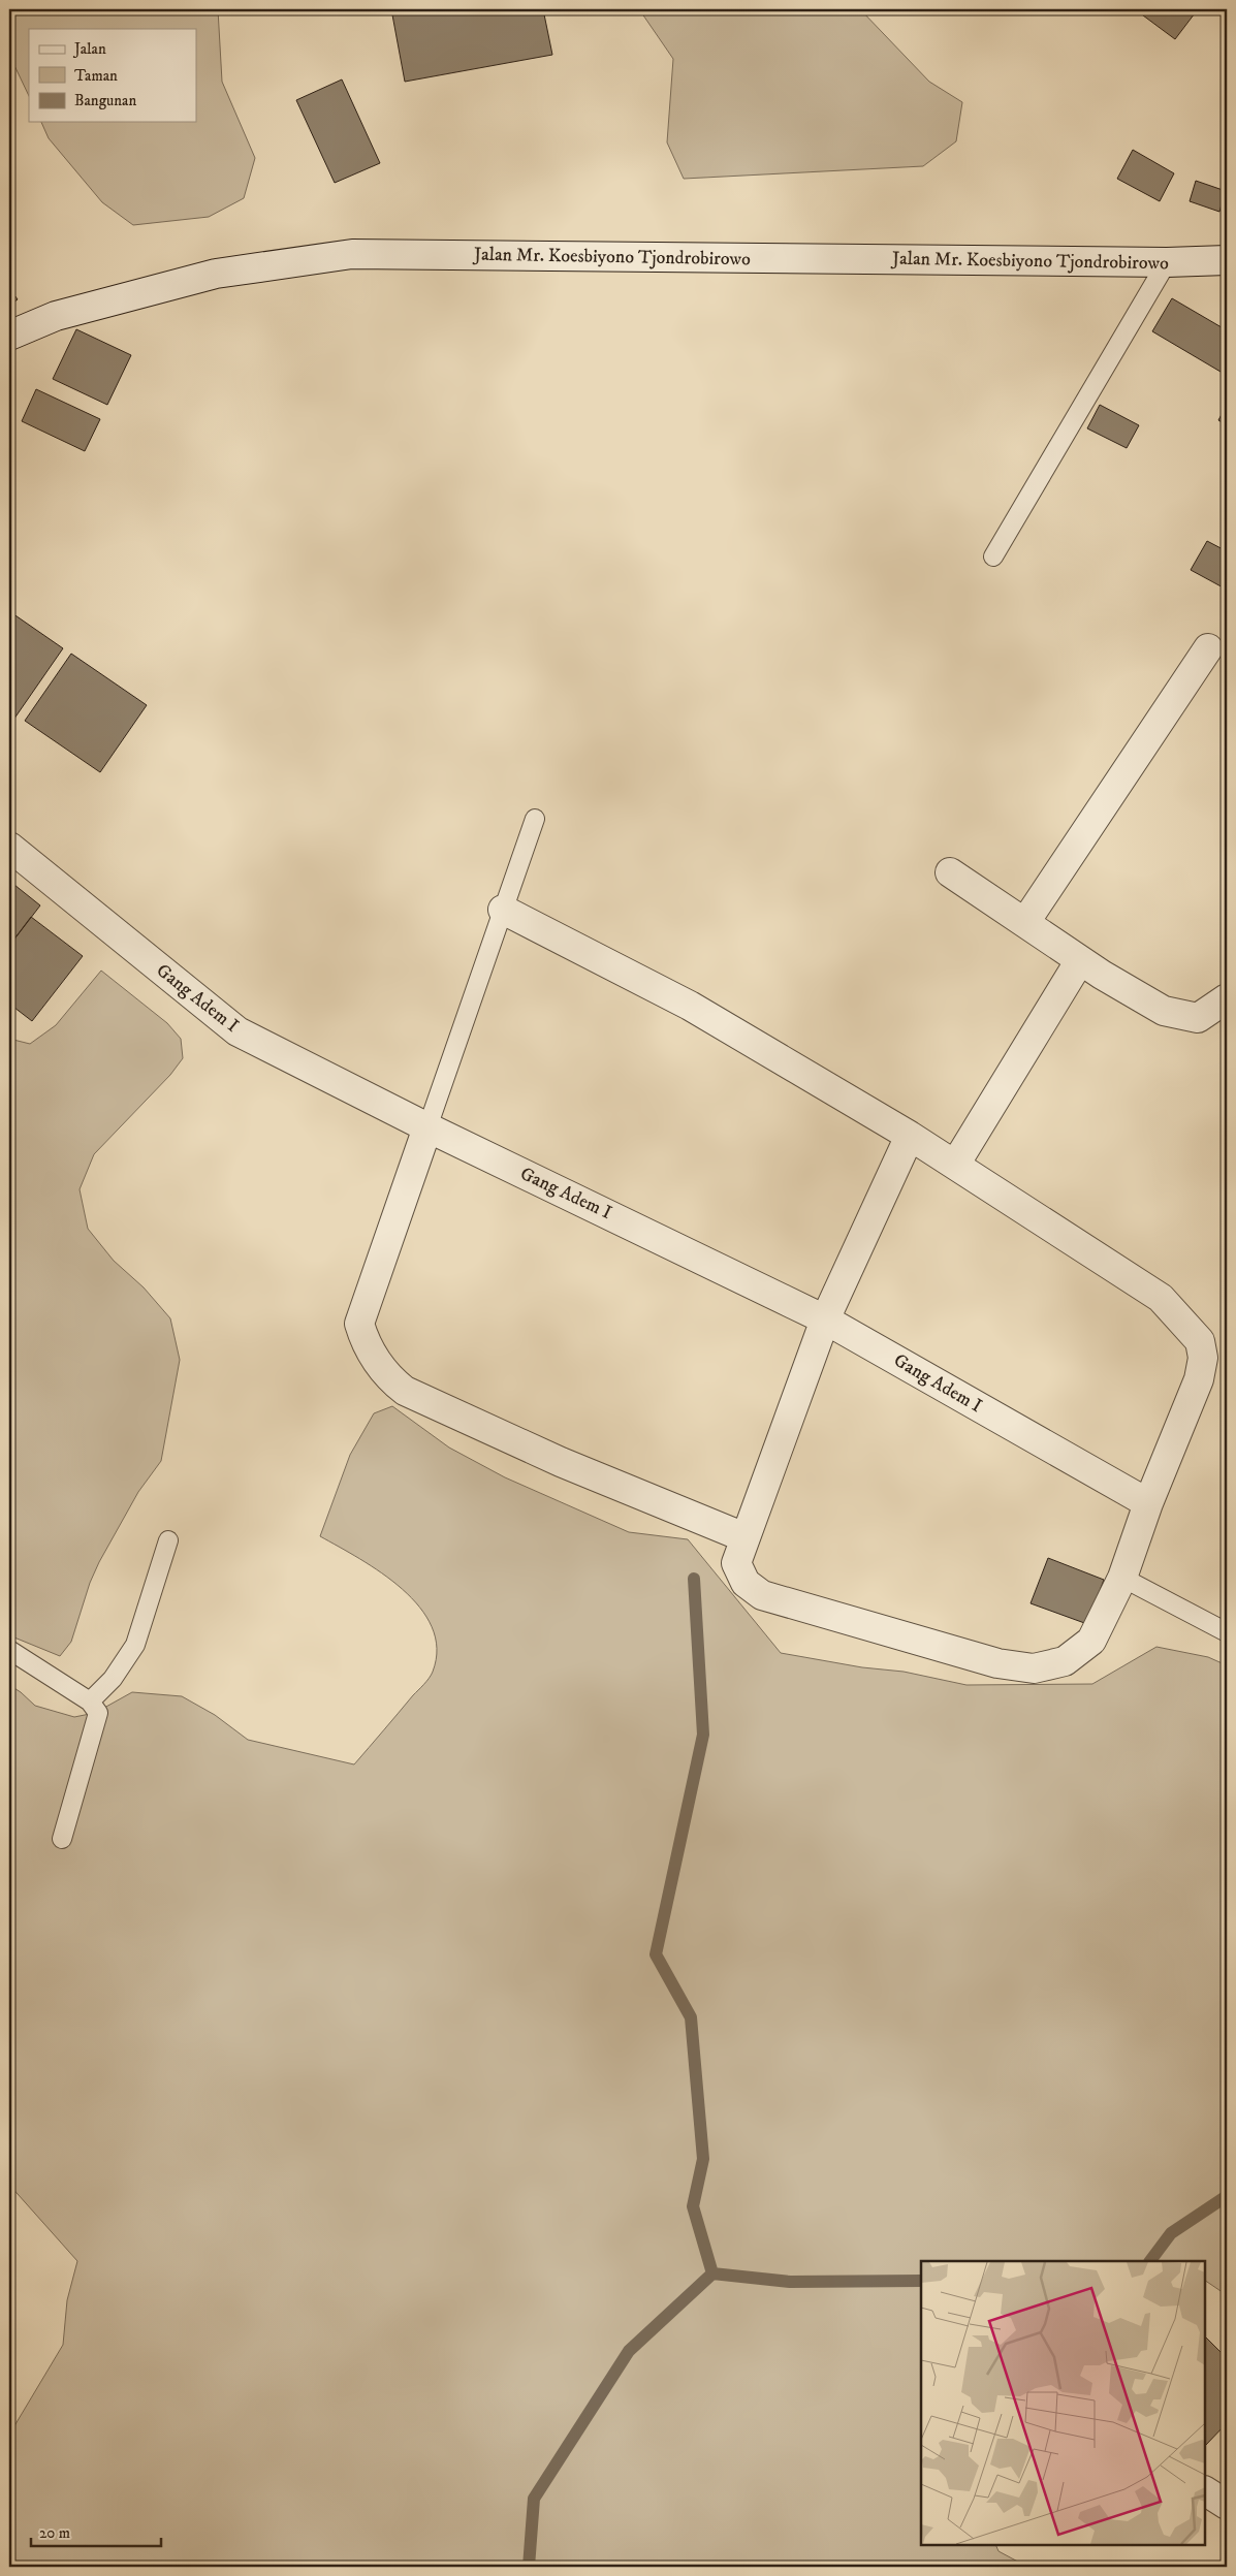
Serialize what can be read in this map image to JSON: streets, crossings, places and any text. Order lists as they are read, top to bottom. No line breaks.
{"streets":{"street":["Jalan Mr. Koesbiyono Tjondrobirowo","Gang Adem I"]},"legend":["Jalan","Taman","Bangunan"],"scale_bar":"20 m"}
